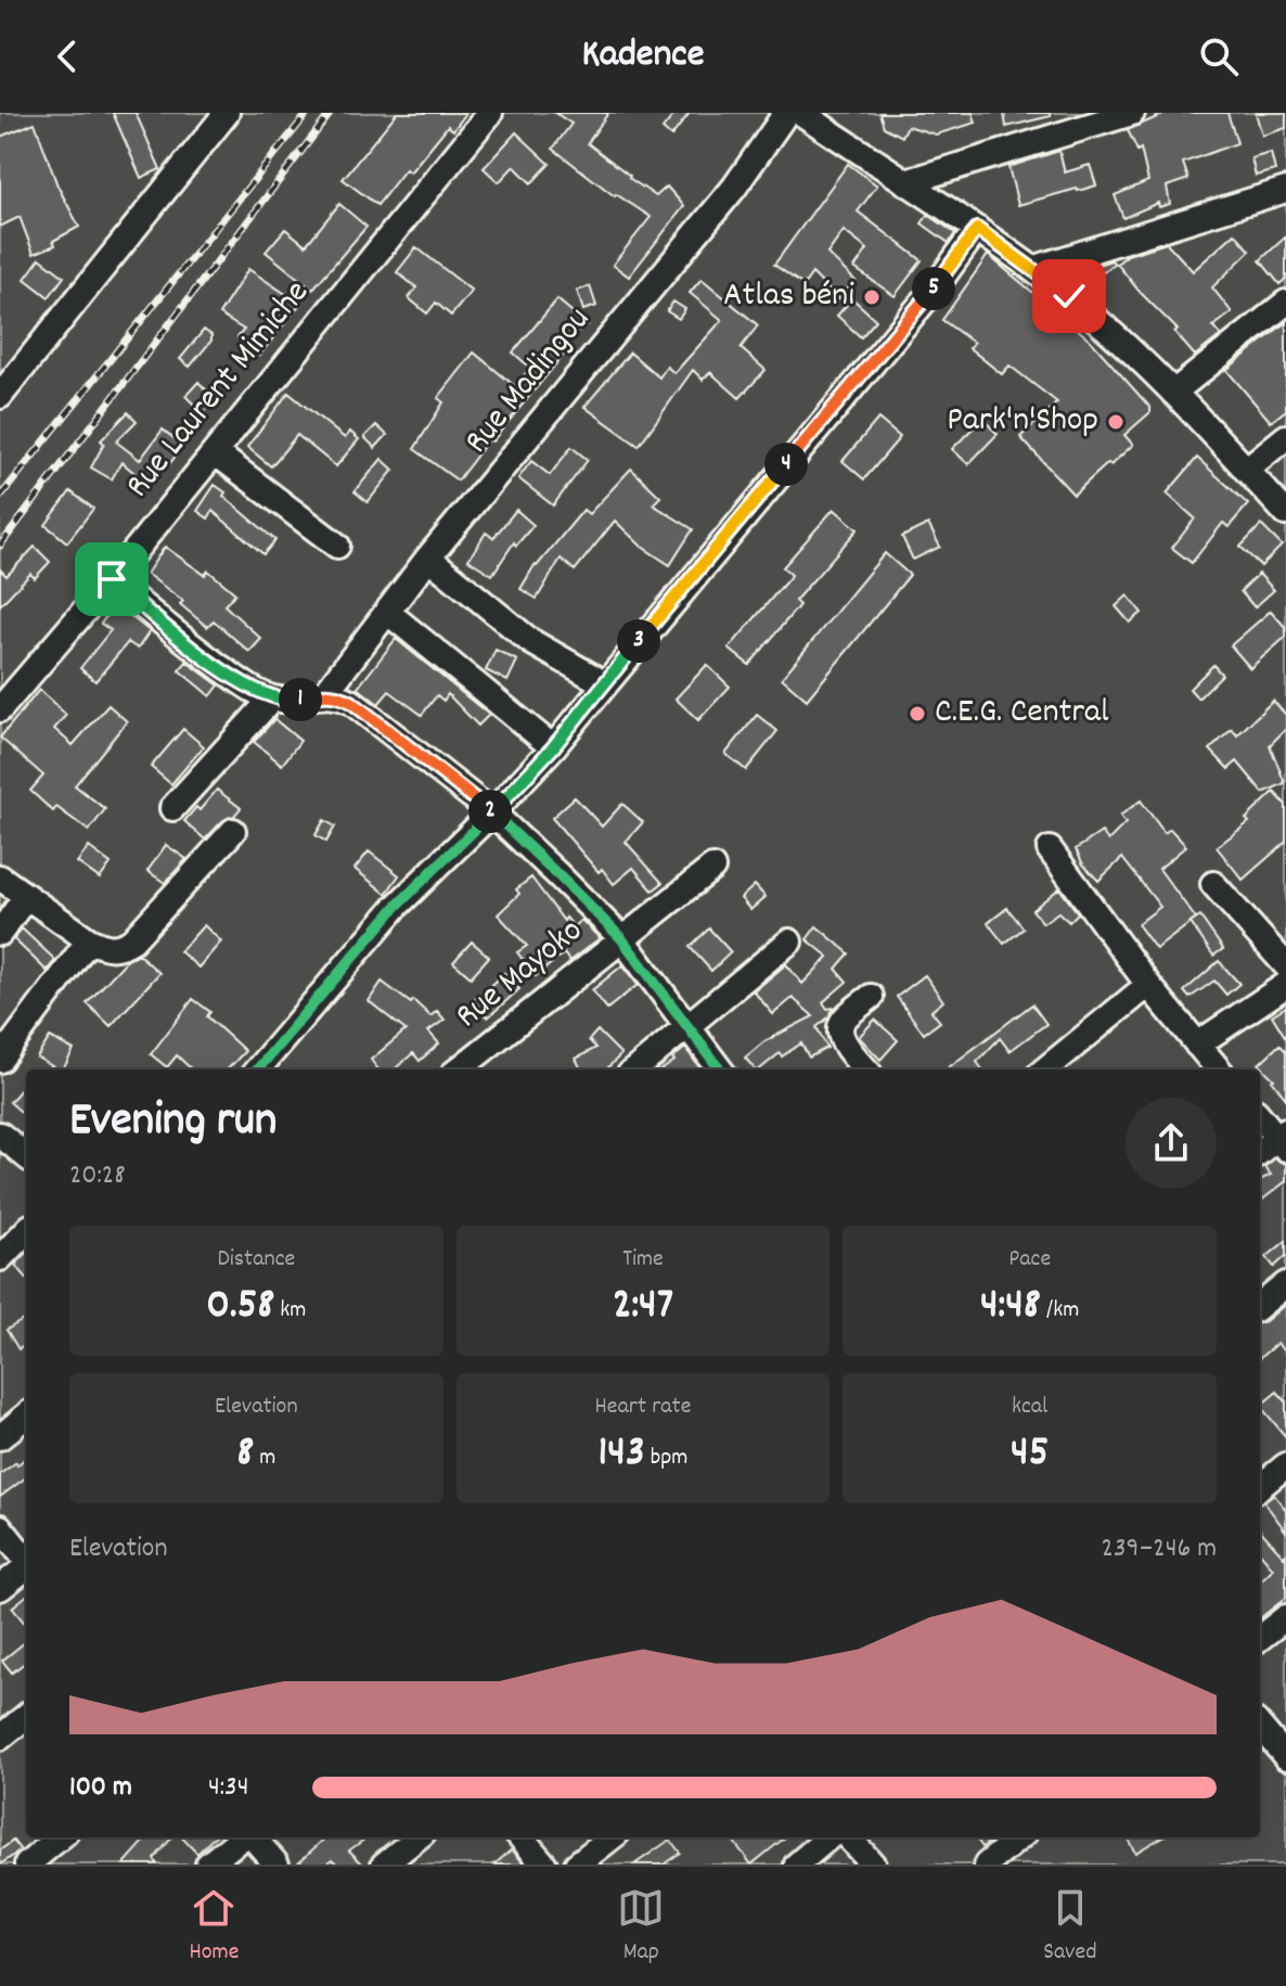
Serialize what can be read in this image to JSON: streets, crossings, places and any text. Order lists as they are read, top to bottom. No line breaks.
{"streets":{"street":["Rue Madingou","Rue Laurent Mimiche","Rue Mayoko"]},"places":["Atlas béni","Park'n'Shop","C.E.G. Central"],"page":{"header":"Kadence","pins":["5","4","3","1","2"],"heading":["Evening run","20:28"],"stats":[["Distance","0.58 km"],["Time","2:47"],["Pace","4:48 /km"],["Elevation","8 m"],["Heart rate","143 bpm"],["kcal","45"]],"chart":["Elevation","239–246 m"],"list":[{"name":"100 m","note":"4:34"}],"tabs":["Home","Map","Saved"]}}
